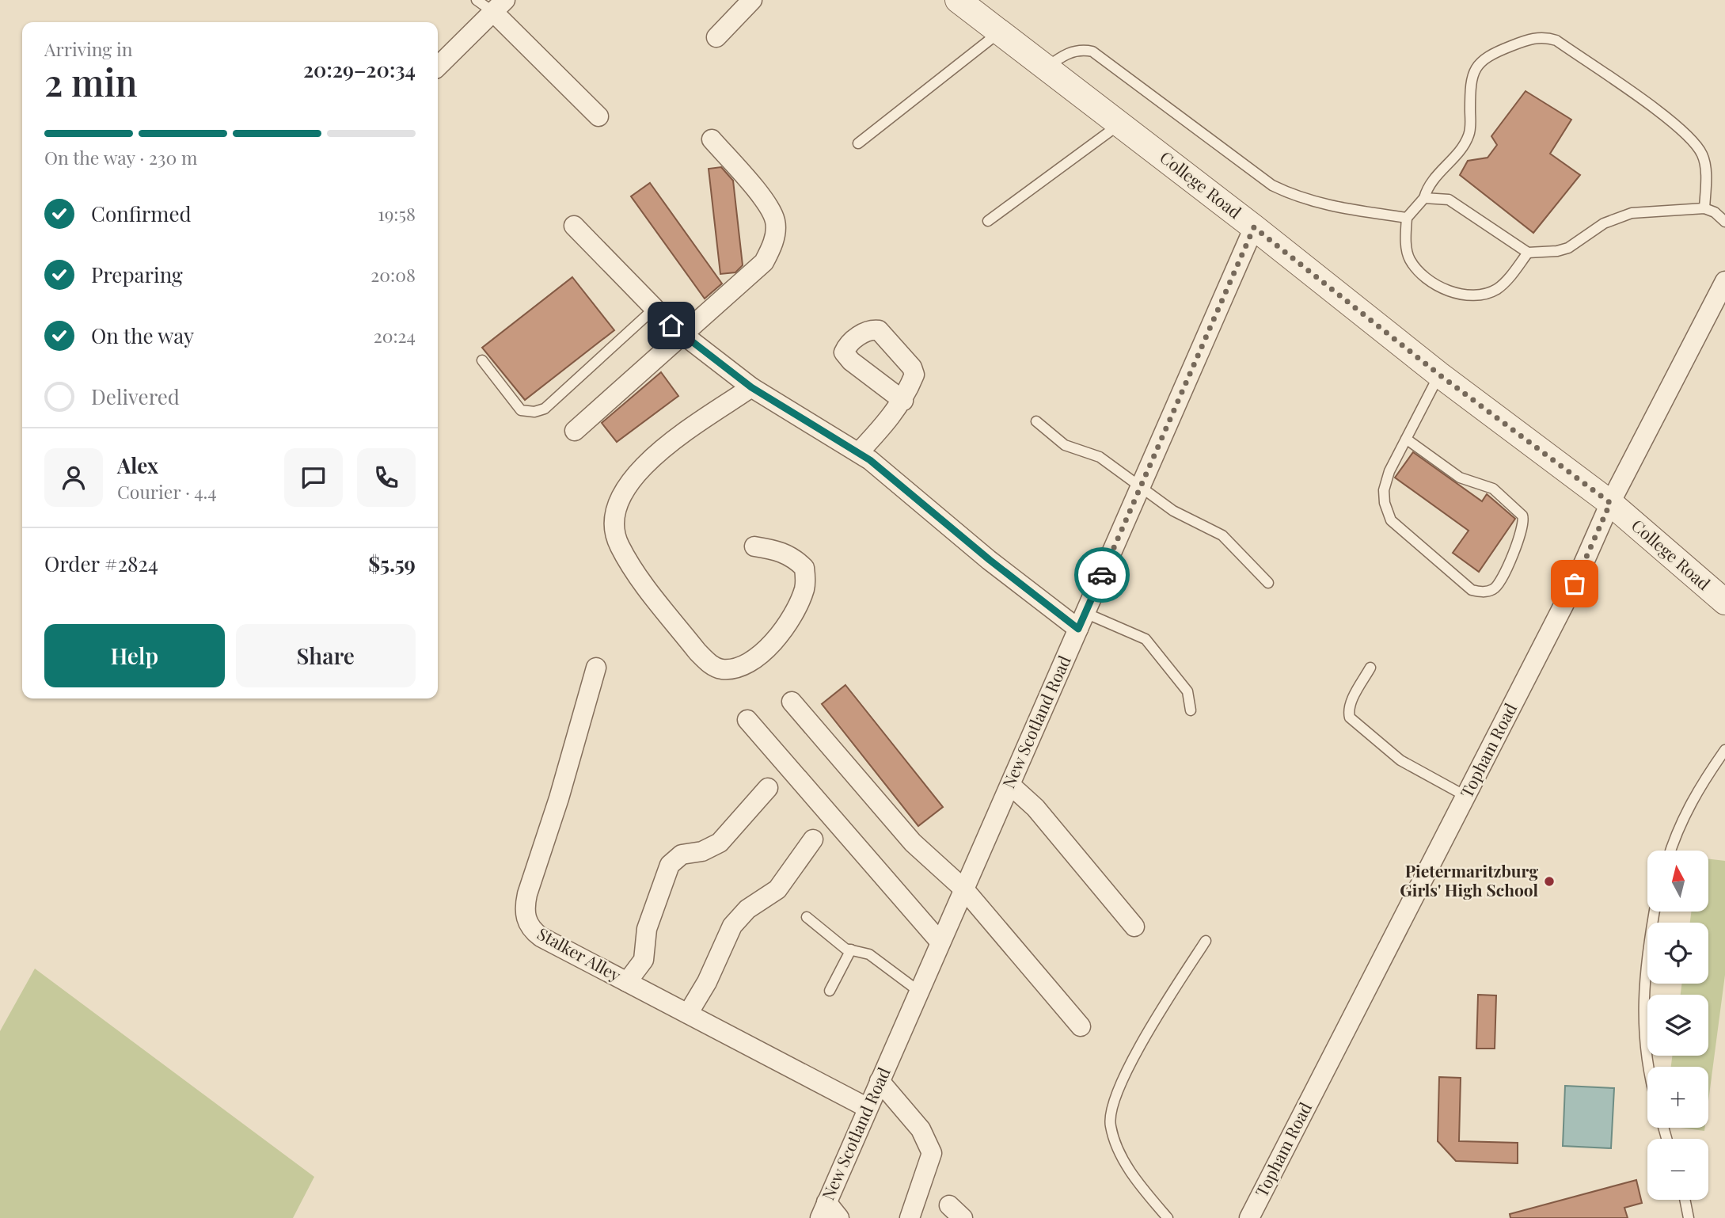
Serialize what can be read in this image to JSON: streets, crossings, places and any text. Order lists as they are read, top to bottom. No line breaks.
{"streets":{"street":["College Road","New Scotland Road","Topham Road","Stalker Alley"]},"crossings":[["College Road","New Scotland Road"],["College Road","Topham Road"],["New Scotland Road","Stalker Alley"]],"places":["Pietermaritzburg Girls' High School"],"north":"top","page":{"heading":["2 min","Arriving in","20:29–20:34"],"panel":["Alex","Courier · 4.4","Order #2824","$5.59"],"bar":"On the way · 230 m","list":[["Confirmed","19:58"],["Preparing","20:08"],["On the way","20:24"],"Delivered"],"buttons":["Help","Share"],"map_buttons":["+","−"]}}
